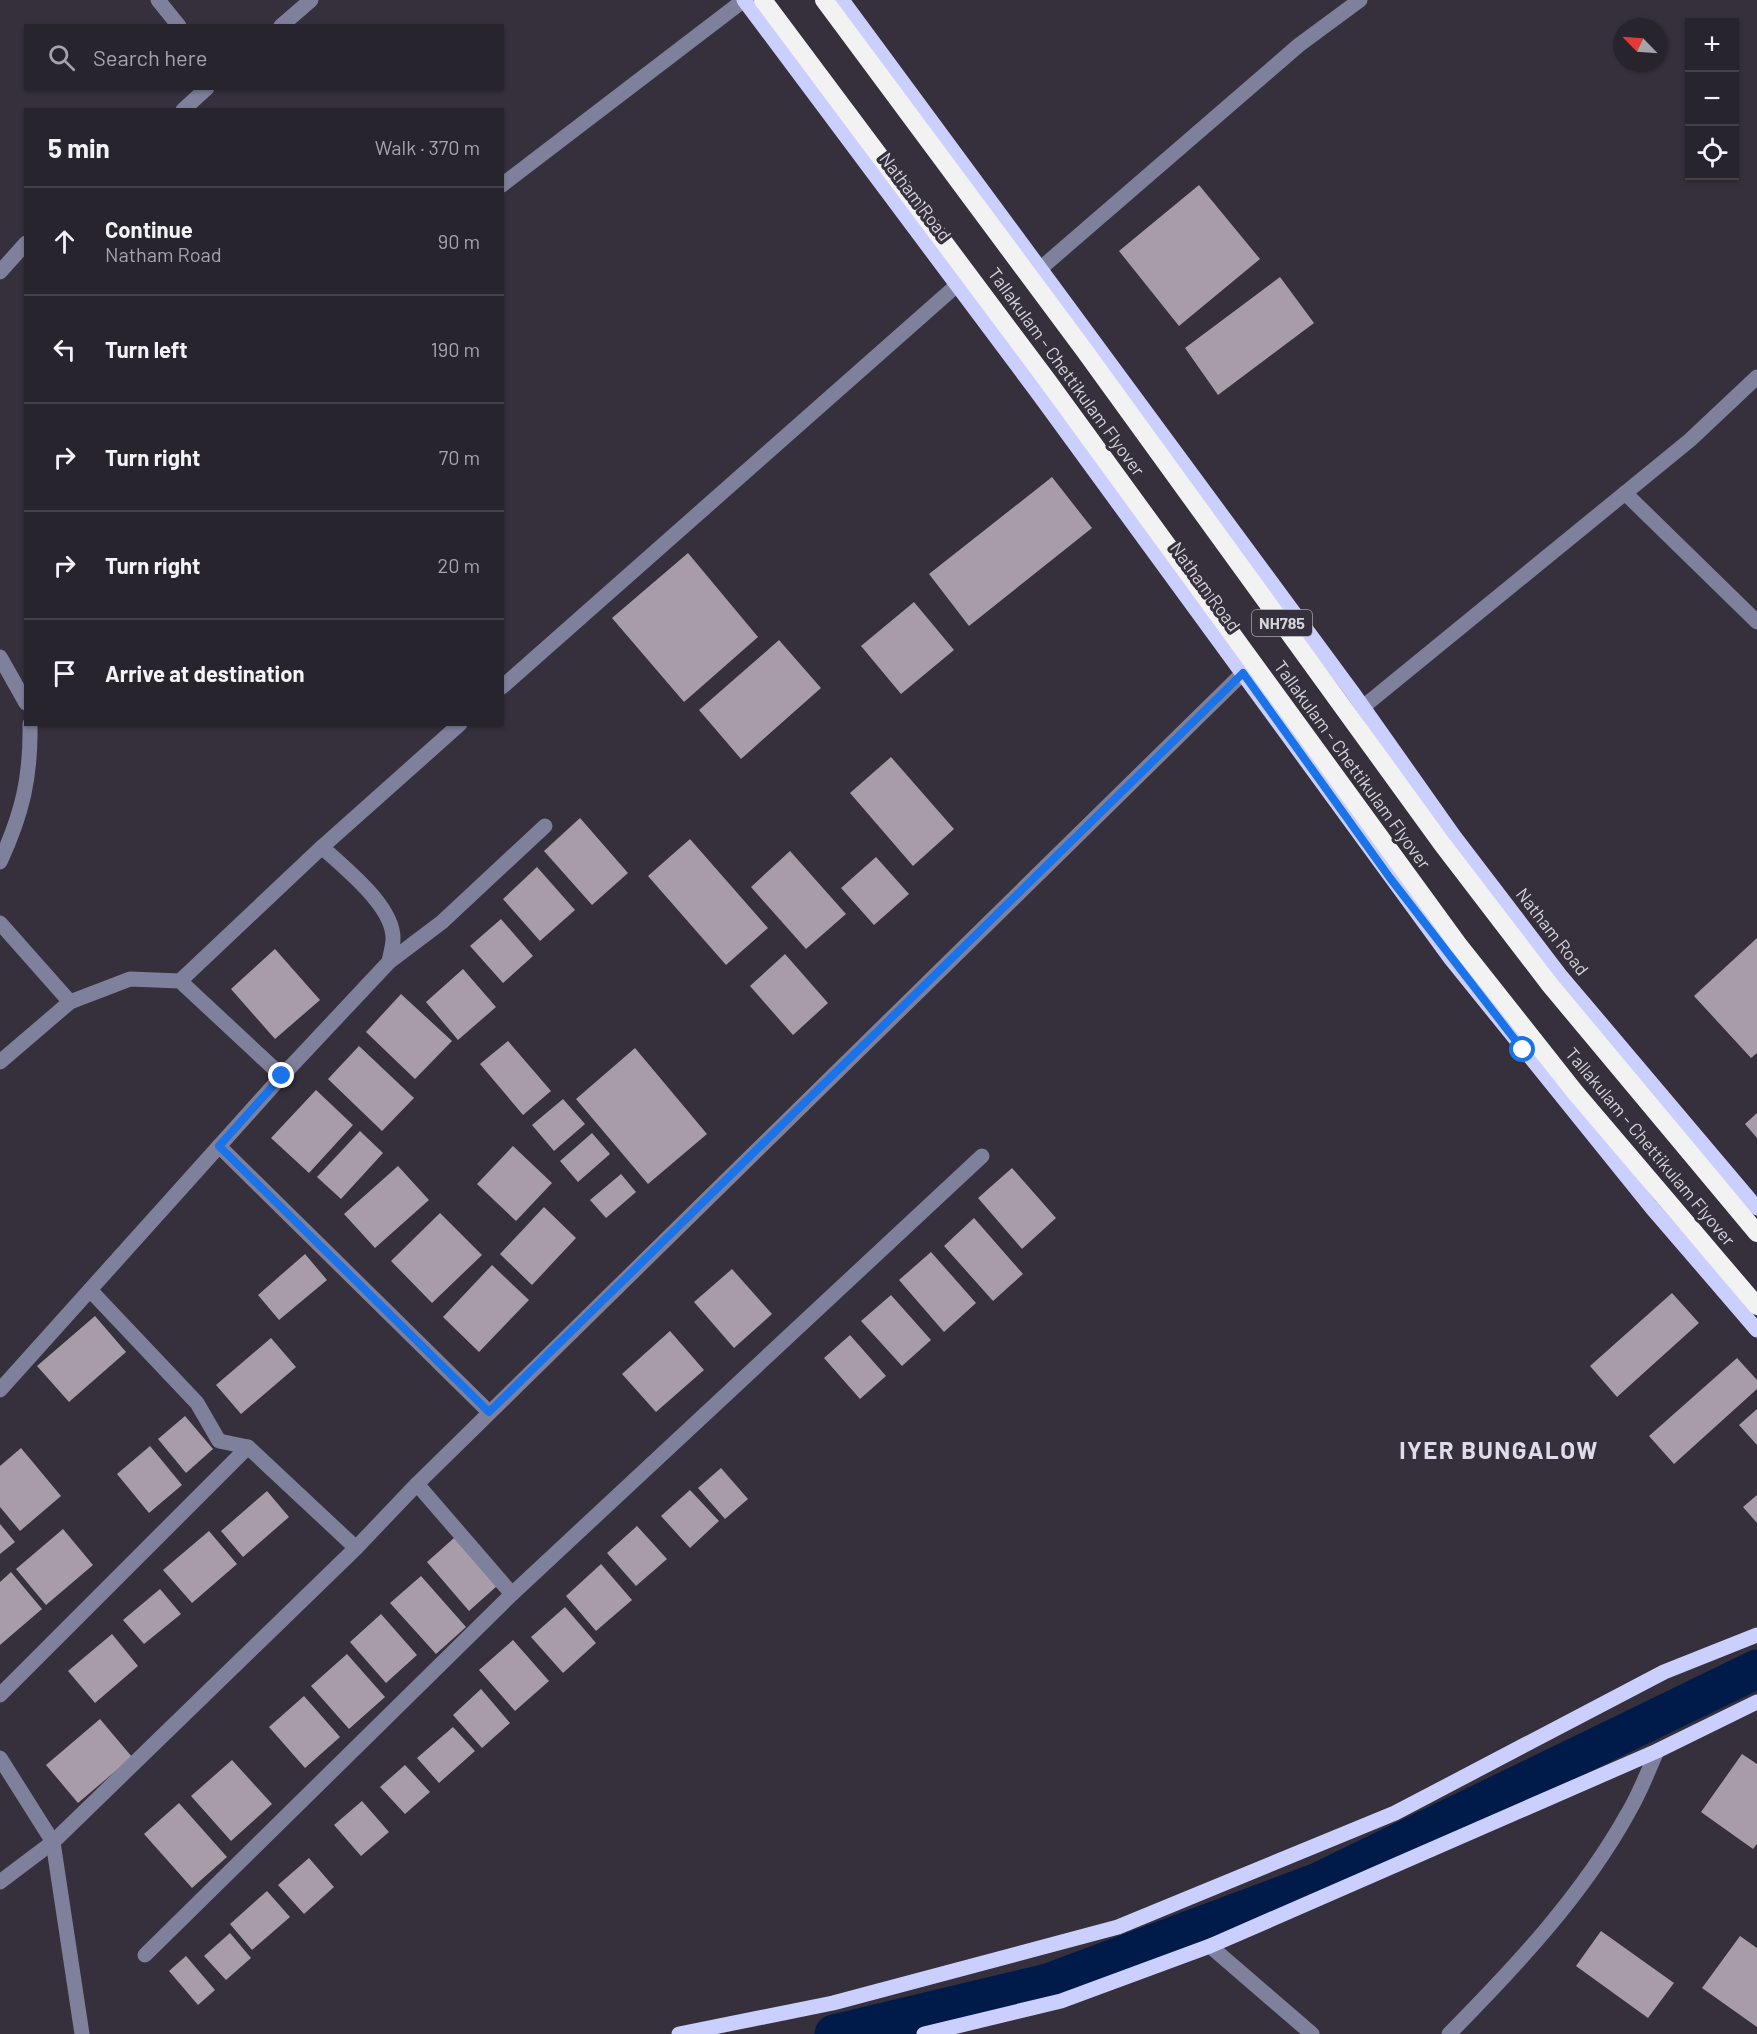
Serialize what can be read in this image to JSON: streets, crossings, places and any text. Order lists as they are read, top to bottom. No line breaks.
{"streets":{"highway":["Tallakulam - Chettikulam Flyover","NH785"],"main road":["Natham Road"]},"districts":["IYER BUNGALOW"],"north":"top left","page":{"map_buttons":["+","−"],"search":"Search here","heading":["5 min","Walk · 370 m"],"list":[["Continue","Natham Road","90 m"],["Turn left","190 m"],["Turn right","70 m"],["Turn right","20 m"],"Arrive at destination"]}}
